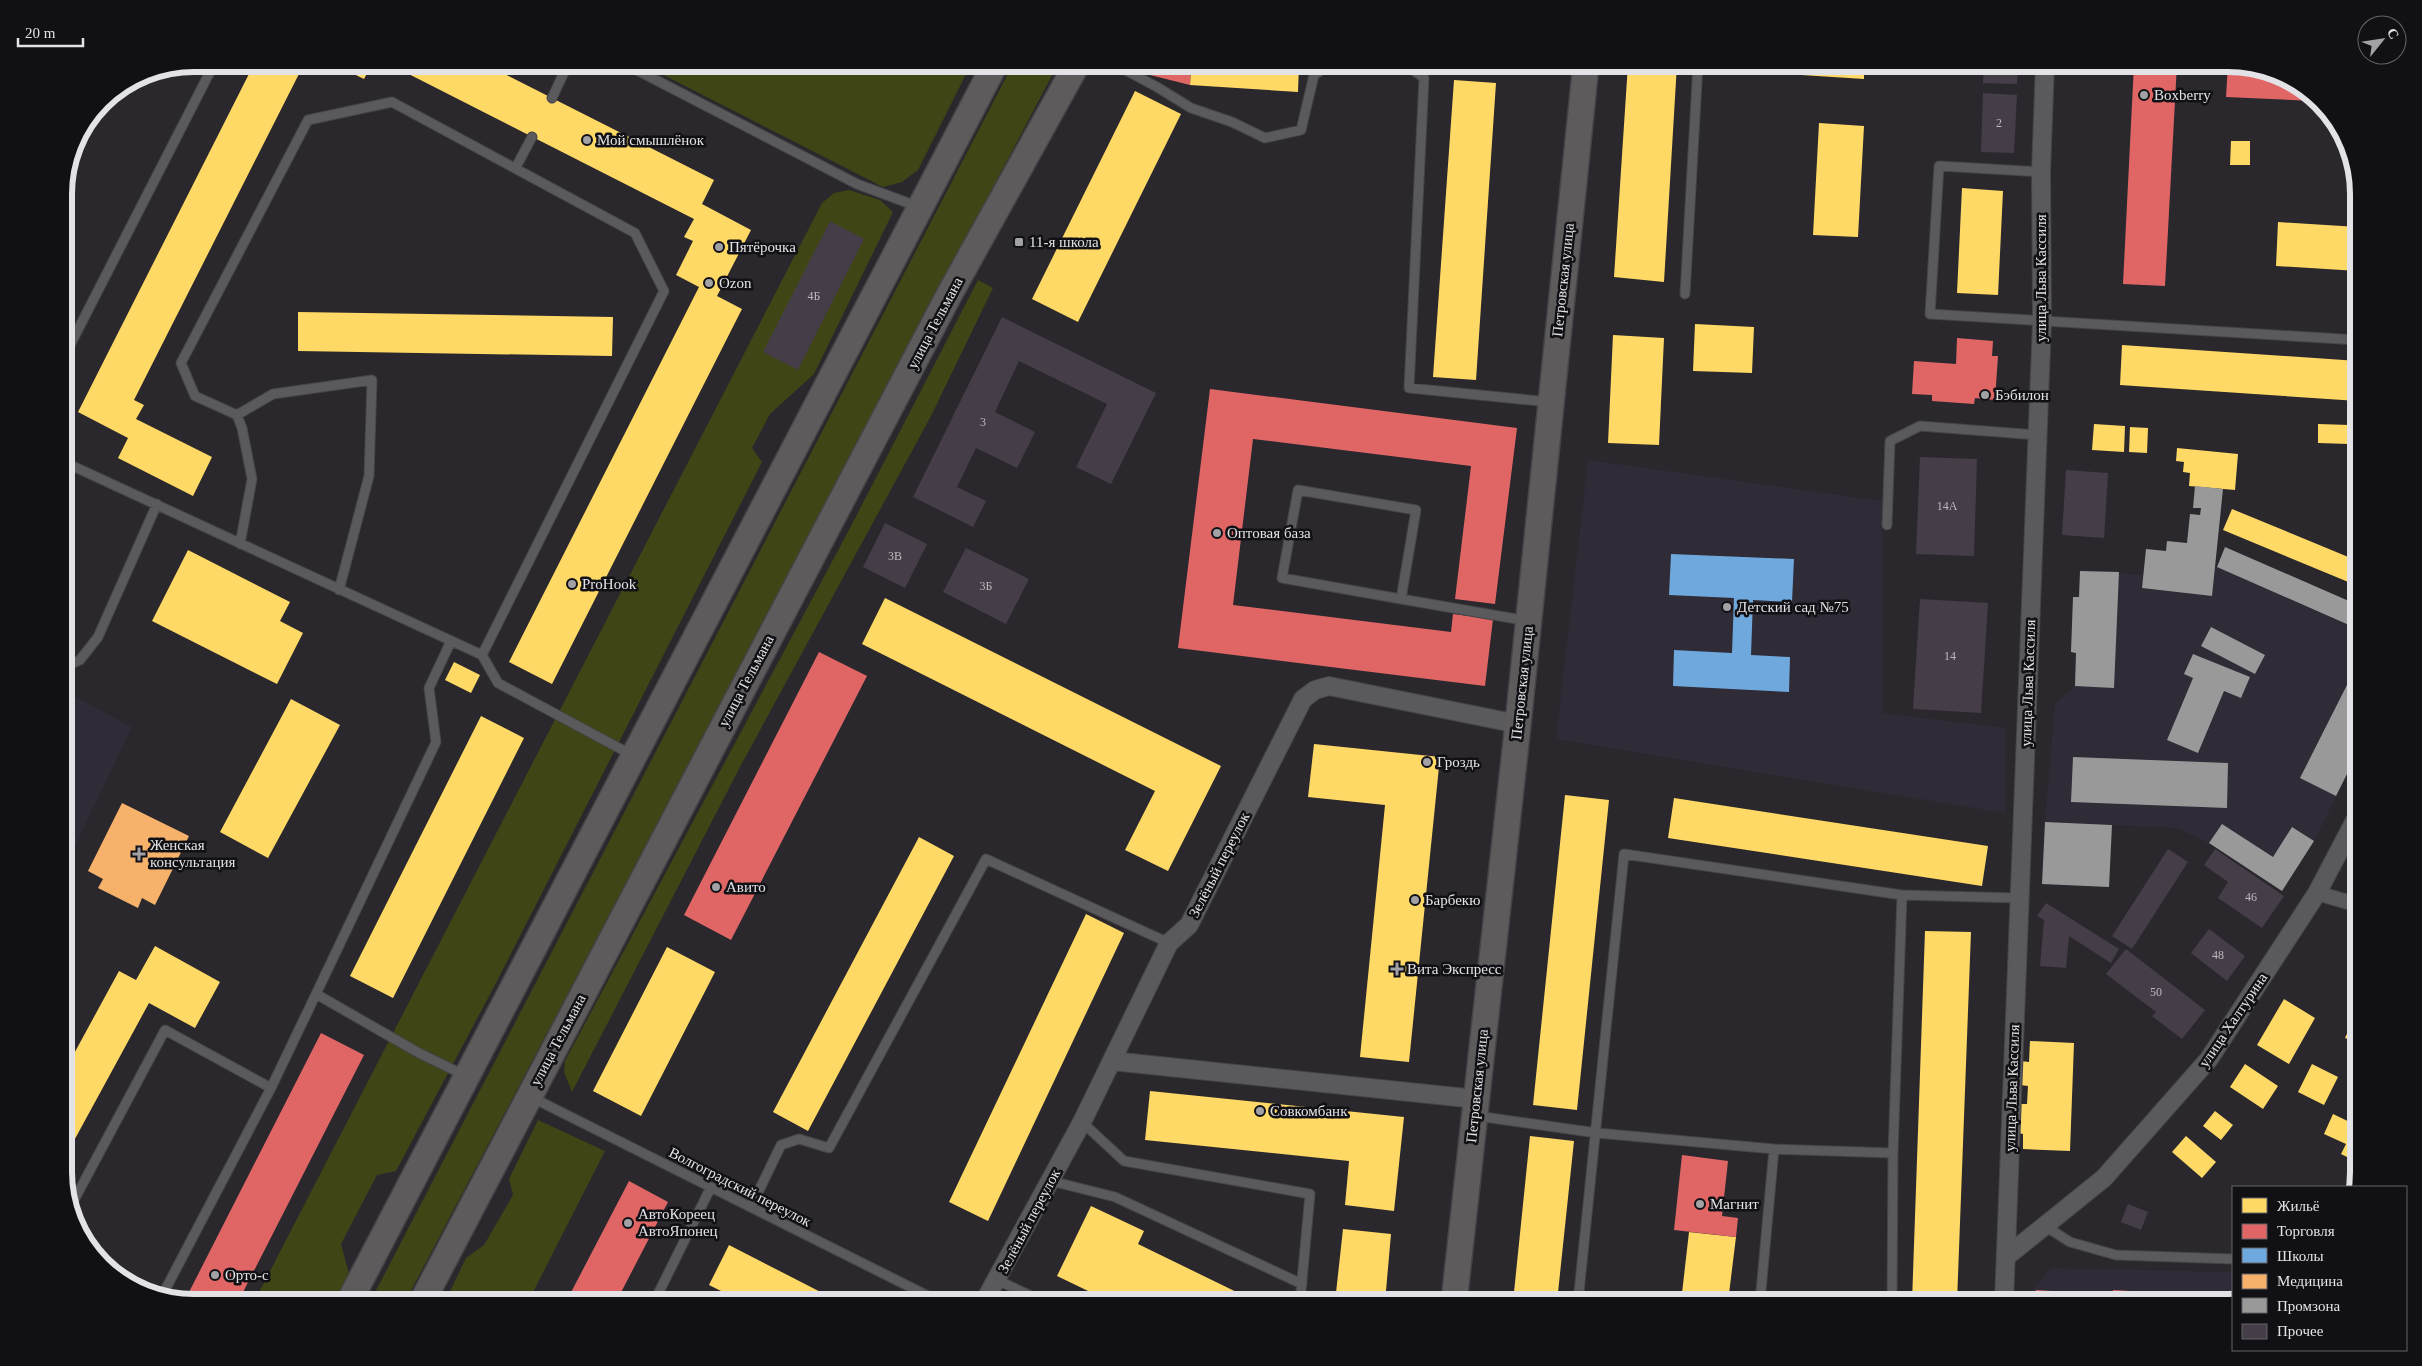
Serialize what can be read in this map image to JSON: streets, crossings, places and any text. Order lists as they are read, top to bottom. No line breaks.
{"streets":{"main road":["Петровская улица","улица Тельмана"],"street":["улица Льва Кассиля","Зелёный переулок","улица Халтурина"],"lane":["Волгоградский переулок"]},"crossings":[["улица Льва Кассиля","улица Халтурина"],["Петровская улица","Зелёный переулок"],["улица Тельмана","Волгоградский переулок"]],"places":{"other":["Boxberry","Мой смышлёнок","Пятёрочка","Ozon","Бэбилон","Оптовая база","ProHook","Детский сад №75","Гроздь","Авито","Барбекю","Совкомбанк","Магнит","АвтоКореец АвтоЯпонец","Орто-с"],"transit":["11-я школа"],"health":["Женская консультация","Вита Экспресс"]},"house_numbers":["2","4Б","3","14А","3В","3Б","14","46","48","50"],"legend":["Жильё","Торговля","Школы","Медицина","Промзона","Прочее"],"scale_bar":"20 m","north":"top right"}
